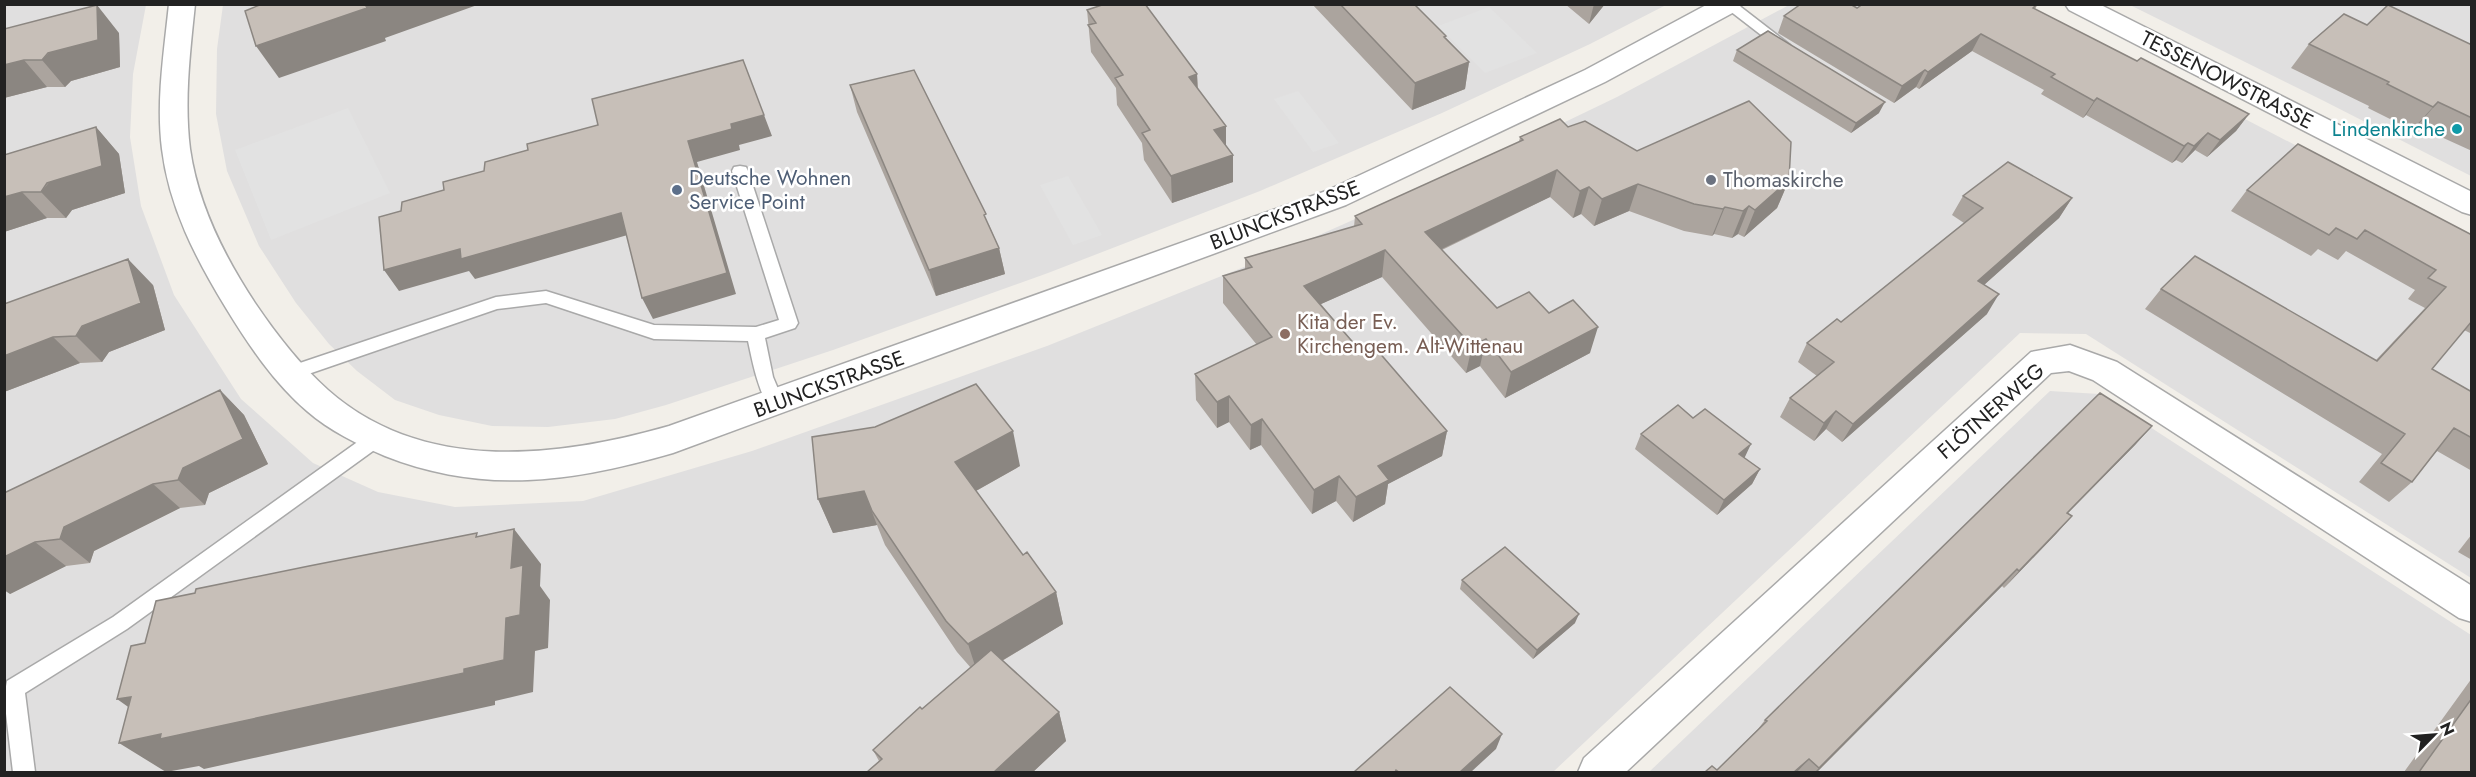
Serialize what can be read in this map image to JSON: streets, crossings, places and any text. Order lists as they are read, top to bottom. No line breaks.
{"streets":{"street":["TESSENOWSTRASSE","BLUNCKSTRASSE","FLÖTNERWEG"]},"places":["Lindenkirche","Thomaskirche","Deutsche Wohnen Service Point","Kita der Ev. Kirchengem. Alt-Wittenau"],"north":"top right"}
